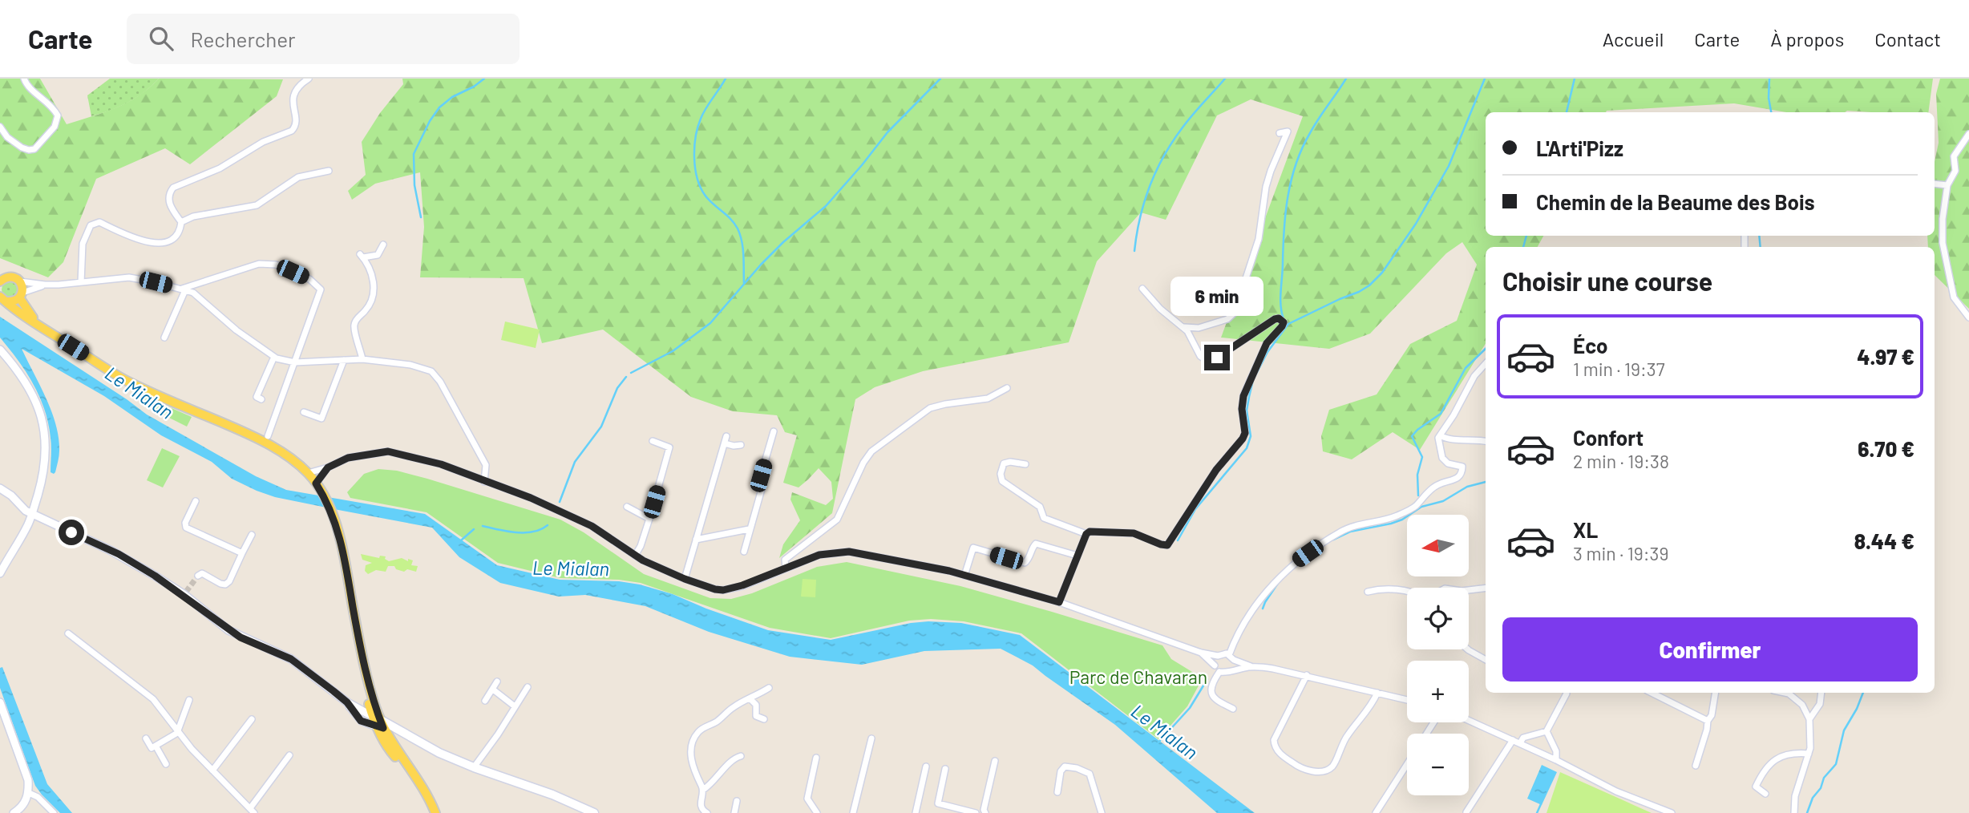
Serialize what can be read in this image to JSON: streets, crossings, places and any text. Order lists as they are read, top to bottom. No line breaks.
{"water":["Le Mialan"],"parks":["Parc de Chavaran"],"north":"left","page":{"header":"Carte","search":"Rechercher","nav":["Accueil","Carte","À propos","Contact"],"banner":["L'Arti'Pizz","Chemin de la Beaume des Bois"],"heading":"Choisir une course","bubble":"6 min","list":[{"name":"Éco","note":"1 min · 19:37","value":"4.97 €"},{"name":"Confort","note":"2 min · 19:38","value":"6.70 €"},{"name":"XL","note":"3 min · 19:39","value":"8.44 €"}],"map_buttons":["+","−"],"buttons":"Confirmer"}}
